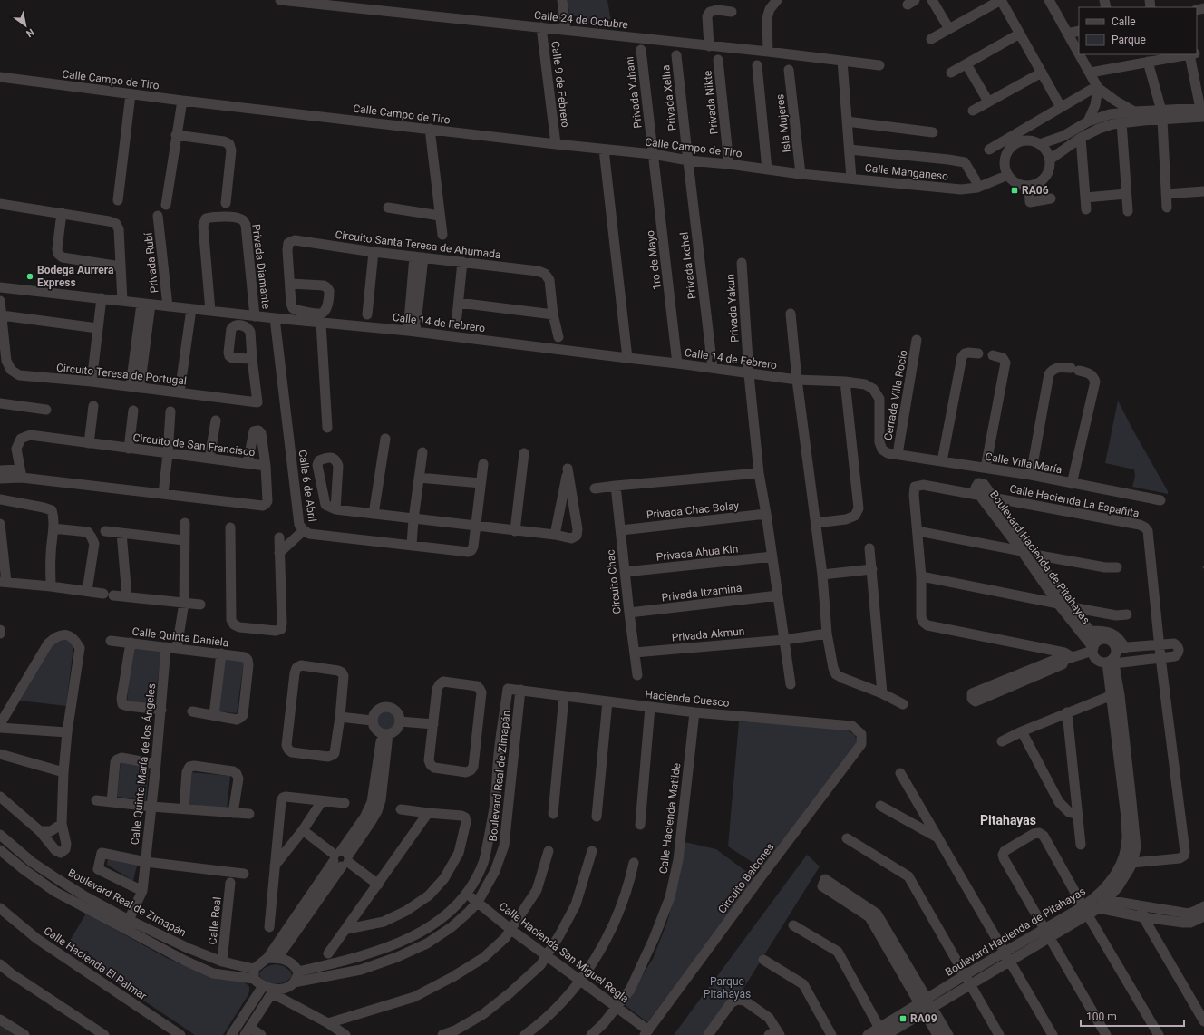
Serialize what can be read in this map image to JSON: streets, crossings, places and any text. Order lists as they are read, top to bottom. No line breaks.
{"streets":{"street":["Calle 24 de Octubre","Calle Campo de Tiro","Calle 9 de Febrero","Privada Yuhani","Privada Xelha","Privada Nikte","Isla Mujeres","Calle Manganeso","Circuito Santa Teresa de Ahumada","1ro de Mayo","Privada Rubí","Privada Ixchel","Privada Diamante","Privada Yakun","Calle 14 de Febrero","Circuito Teresa de Portugal","Cerrada Villa Rocío","Circuito de San Francisco","Calle Villa María","Calle 6 de Abril","Calle Hacienda La Españita","Privada Chac Bolay","Privada Ahua Kin","Boulevard Hacienda de Pitahayas","Circuito Chac","Privada Itzamina","Privada Akmun","Calle Quinta Daniela","Hacienda Cuesco","Calle Quinta María de los Ángeles","Boulevard Real de Zimapán","Calle Hacienda Matilde","Circuito Balcones","Calle Real","Calle Hacienda San Miguel Regla","Calle Hacienda El Palmar"]},"crossings":[["Calle 24 de Octubre","Calle 9 de Febrero"],["Calle Campo de Tiro","Calle 9 de Febrero"],["Calle Campo de Tiro","Privada Yuhani"],["Calle Campo de Tiro","Privada Xelha"],["Calle Campo de Tiro","Privada Nikte"],["Calle Campo de Tiro","Isla Mujeres"],["Calle Campo de Tiro","Calle Manganeso"],["Calle Campo de Tiro","1ro de Mayo"],["Calle Campo de Tiro","Privada Ixchel"],["Privada Yuhani","1ro de Mayo"],["Privada Xelha","Privada Ixchel"],["Isla Mujeres","Calle Manganeso"],["1ro de Mayo","Calle 14 de Febrero"],["Privada Rubí","Calle 14 de Febrero"],["Privada Ixchel","Calle 14 de Febrero"],["Privada Diamante","Calle 14 de Febrero"],["Privada Yakun","Calle 14 de Febrero"],["Privada Yakun","Privada Chac Bolay"],["Privada Yakun","Privada Ahua Kin"],["Privada Yakun","Privada Itzamina"],["Privada Yakun","Privada Akmun"],["Calle 14 de Febrero","Calle Villa María"],["Calle 14 de Febrero","Calle 6 de Abril"],["Cerrada Villa Rocío","Calle Villa María"],["Calle Hacienda La Españita","Boulevard Hacienda de Pitahayas"],["Privada Chac Bolay","Circuito Chac"],["Privada Ahua Kin","Circuito Chac"],["Circuito Chac","Privada Itzamina"],["Circuito Chac","Privada Akmun"],["Calle Quinta Daniela","Calle Quinta María de los Ángeles"],["Hacienda Cuesco","Boulevard Real de Zimapán"],["Hacienda Cuesco","Calle Hacienda Matilde"],["Hacienda Cuesco","Circuito Balcones"],["Calle Quinta María de los Ángeles","Boulevard Real de Zimapán"],["Boulevard Real de Zimapán","Calle Real"],["Boulevard Real de Zimapán","Calle Hacienda San Miguel Regla"],["Calle Hacienda Matilde","Calle Hacienda San Miguel Regla"],["Circuito Balcones","Calle Hacienda San Miguel Regla"]],"districts":["Pitahayas"],"parks":["Parque Pitahayas"],"places":{"transit":["RA06","RA09"],"other":["Bodega Aurrera Express"]},"legend":["Calle","Parque"],"scale_bar":"100 m","north":"bottom right"}
